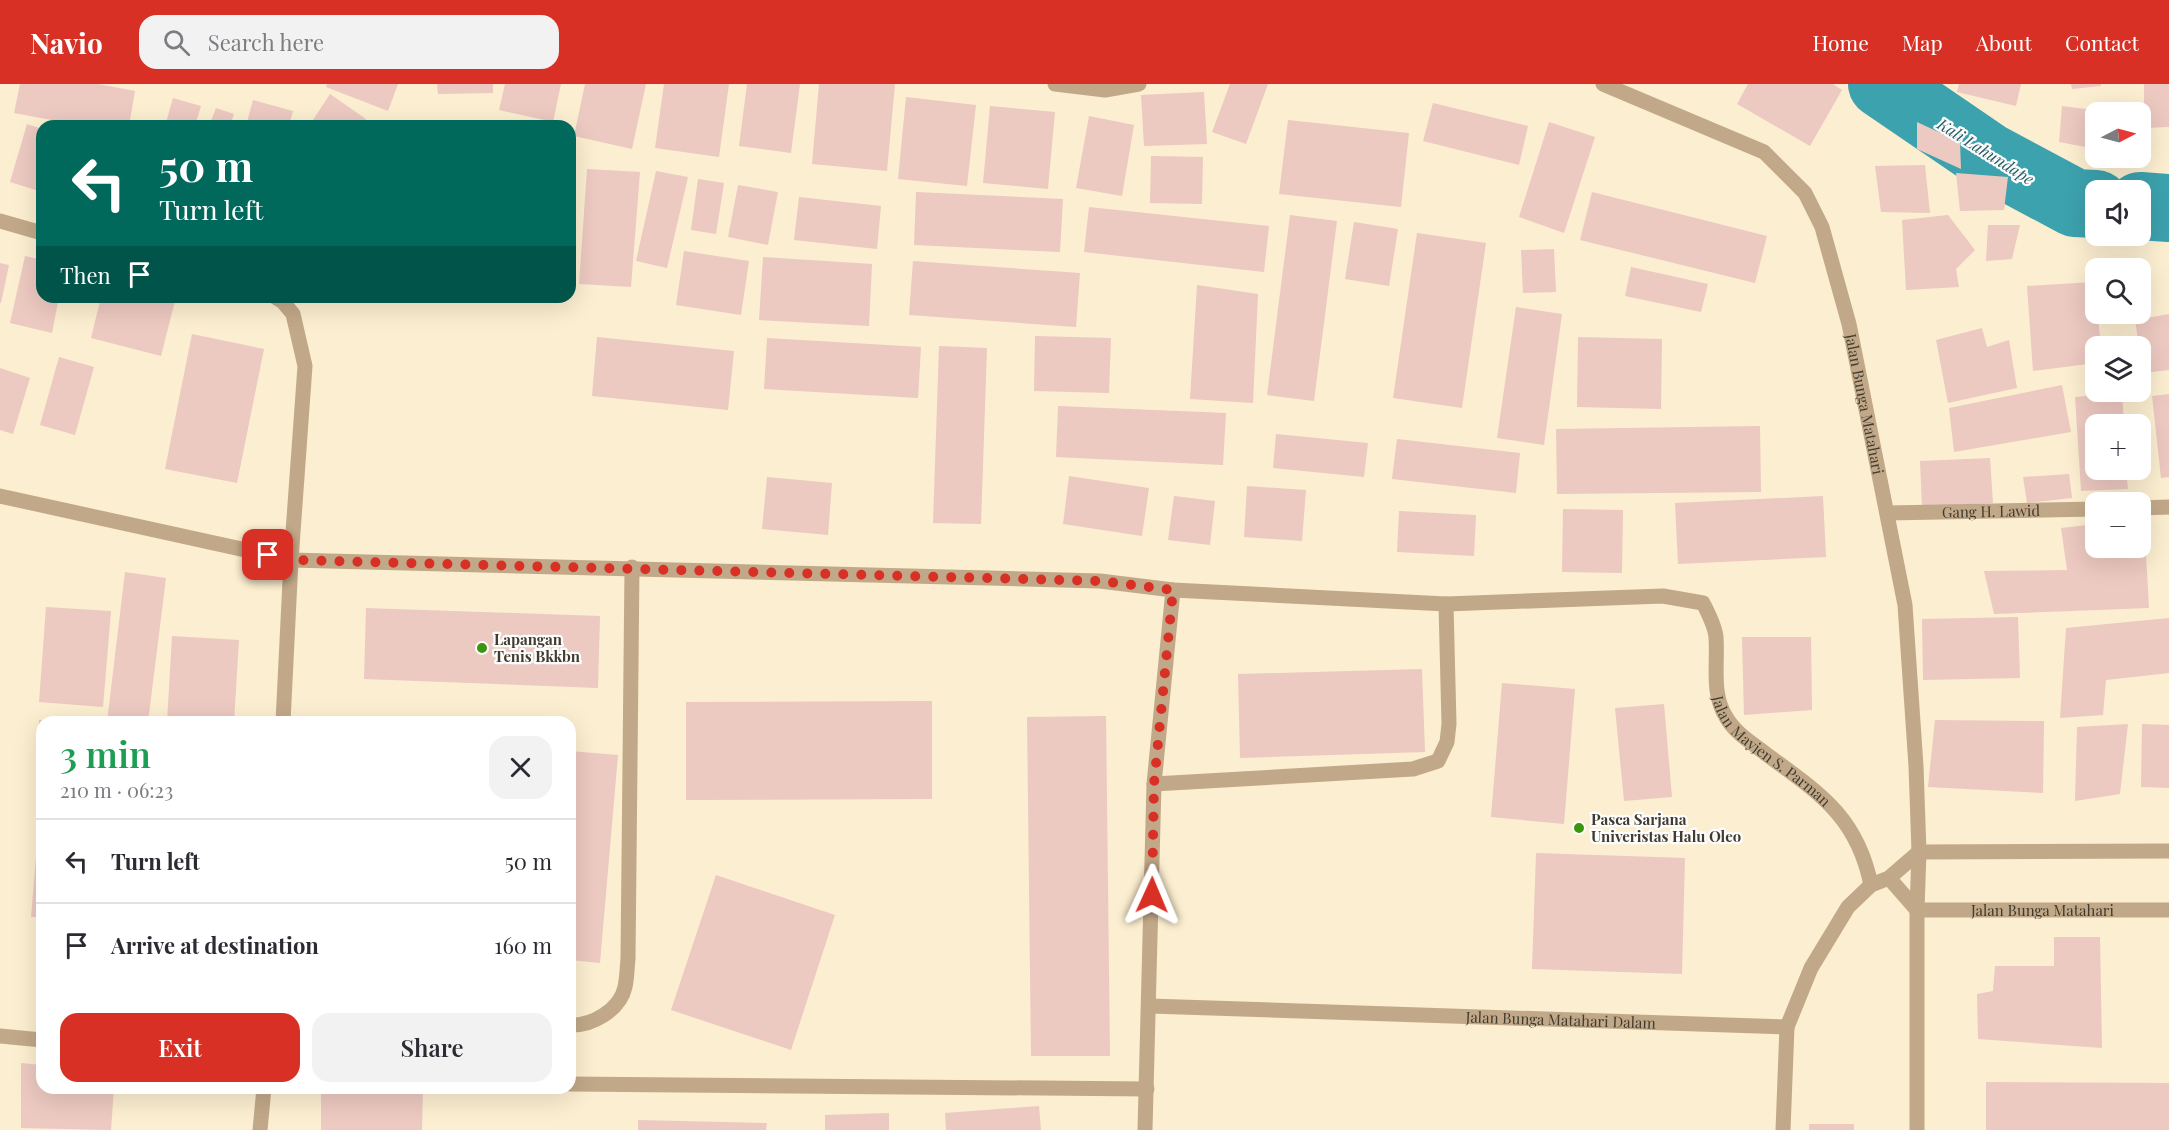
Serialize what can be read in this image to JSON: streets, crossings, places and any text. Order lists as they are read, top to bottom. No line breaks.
{"streets":{"street":["Jalan Bunga Matahari","Gang H. Lawid","Jalan Mayjen S. Parman","Jalan Bunga Matahari Dalam"]},"crossings":[["Jalan Bunga Matahari","Gang H. Lawid"]],"water":["Kali Lahundape"],"places":["Lapangan Tenis Bkkbn","Pasca Sarjana Univeristas Halu Oleo"],"north":"right","page":{"header":"Navio","search":"Search here","nav":["Home","Map","About","Contact"],"map_buttons":["+","−"],"turn":["50 m","Turn left"],"then":"Then","heading":["3 min","210 m · 06:23"],"list":[{"name":"Turn left","value":"50 m"},{"name":"Arrive at destination","value":"160 m"}],"buttons":["Exit","Share"]}}
